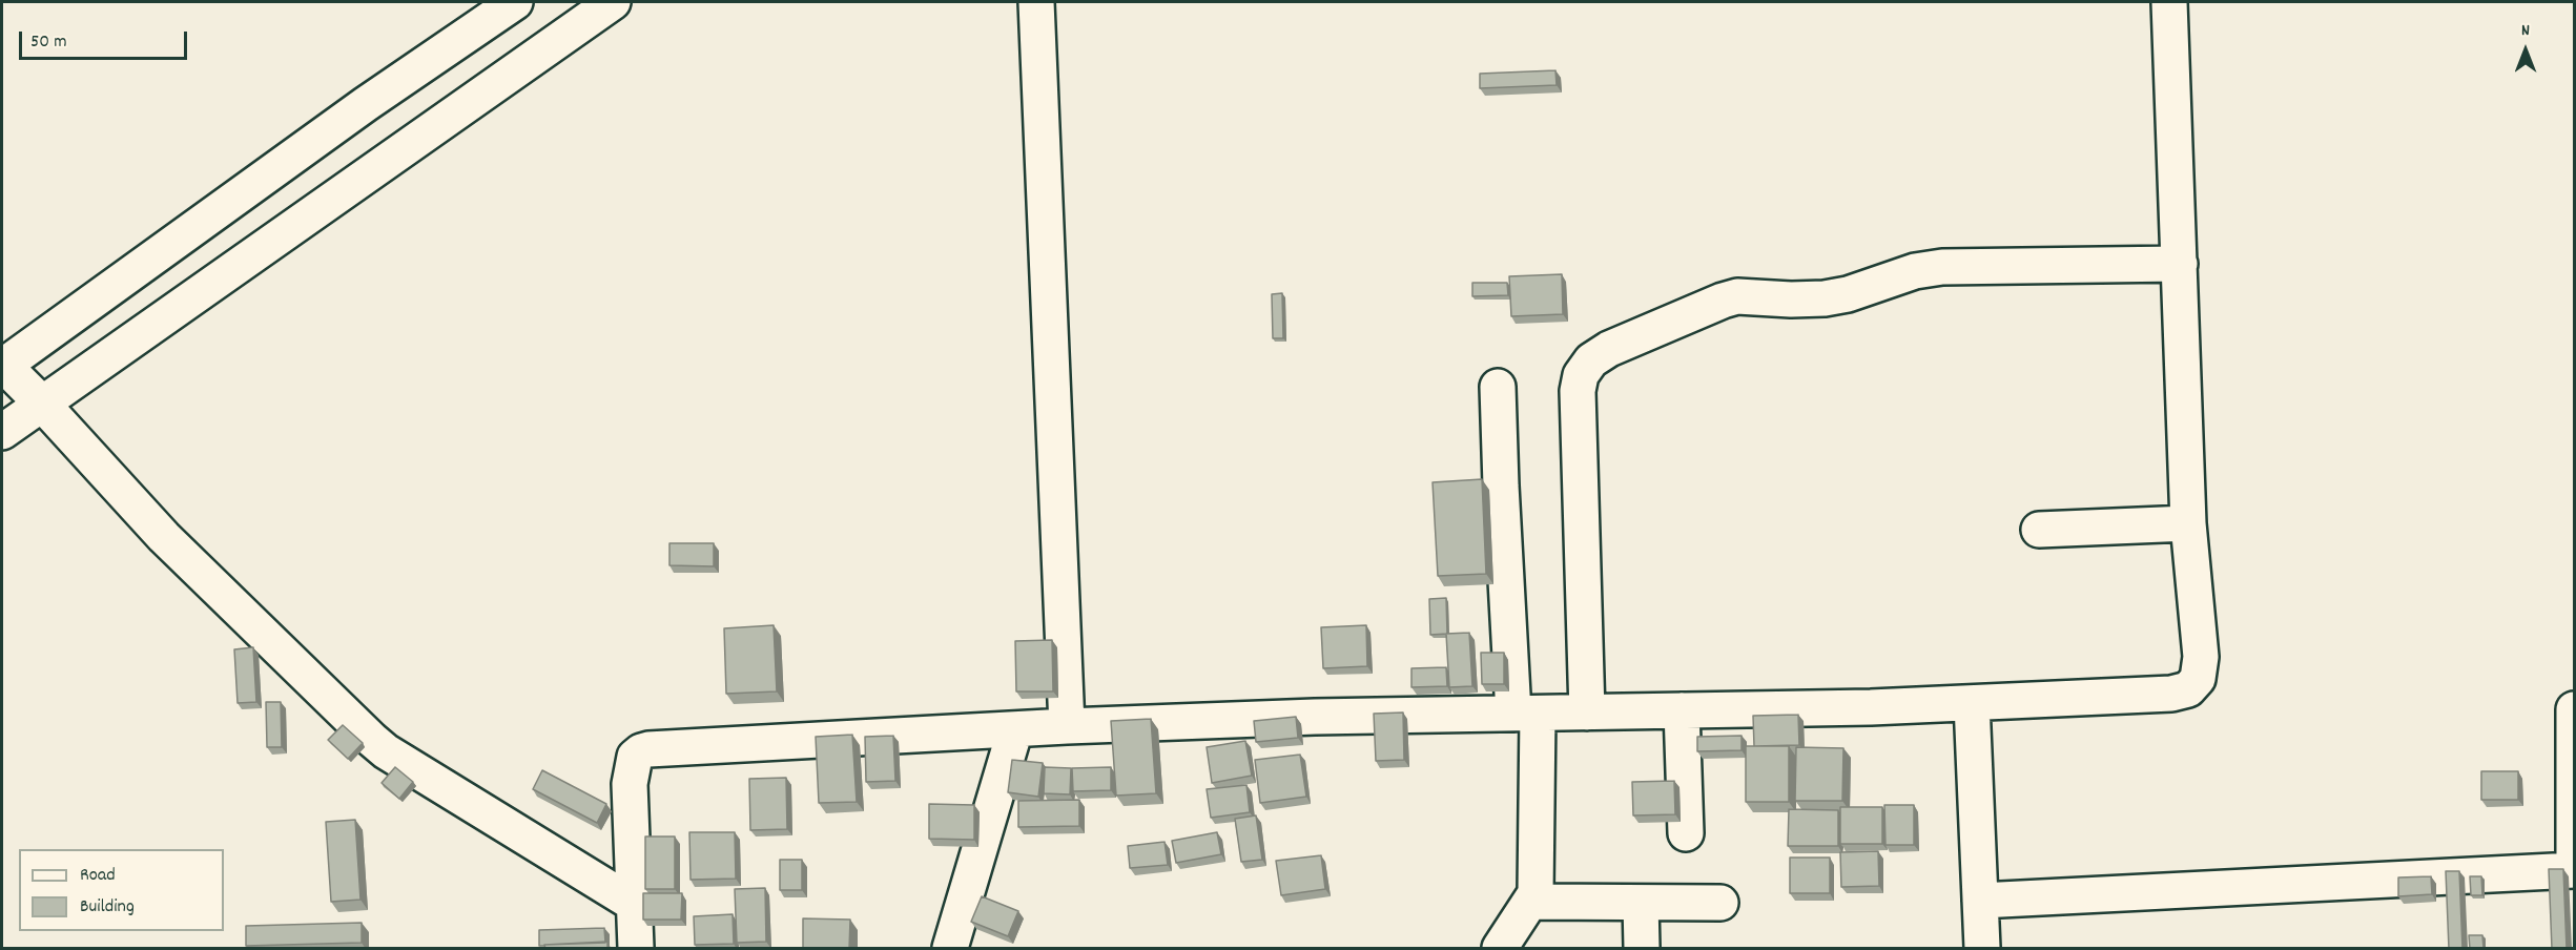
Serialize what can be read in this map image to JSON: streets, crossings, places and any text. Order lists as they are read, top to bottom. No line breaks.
{"legend":["Road","Building"],"scale_bar":"50 m","north":"top"}
